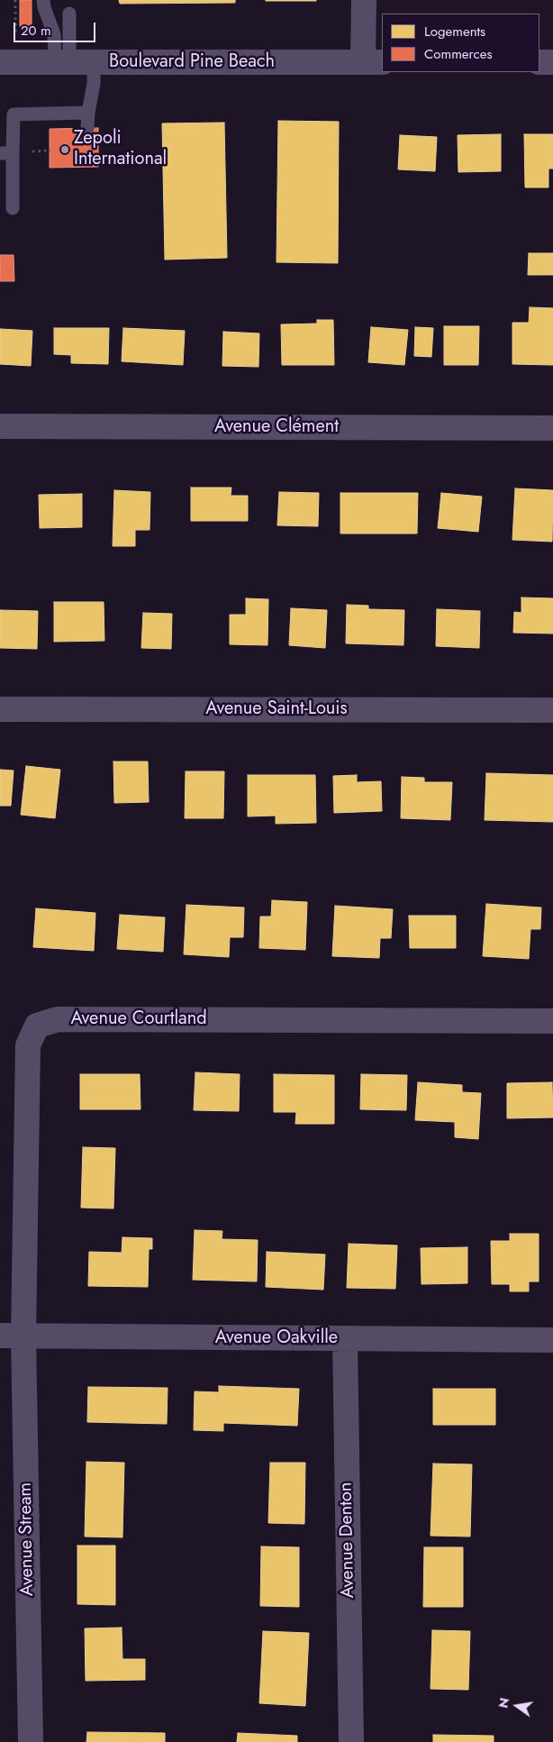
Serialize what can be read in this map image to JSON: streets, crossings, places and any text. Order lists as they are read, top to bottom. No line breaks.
{"streets":{"street":["Boulevard Pine Beach","Avenue Clément","Avenue Saint-Louis","Avenue Courtland","Avenue Oakville","Avenue Stream","Avenue Denton"]},"crossings":[["Avenue Courtland","Avenue Oakville"],["Avenue Courtland","Avenue Stream"],["Avenue Oakville","Avenue Stream"],["Avenue Oakville","Avenue Denton"]],"places":["Zepoli International"],"legend":["Logements","Commerces"],"scale_bar":"20 m","north":"left"}
